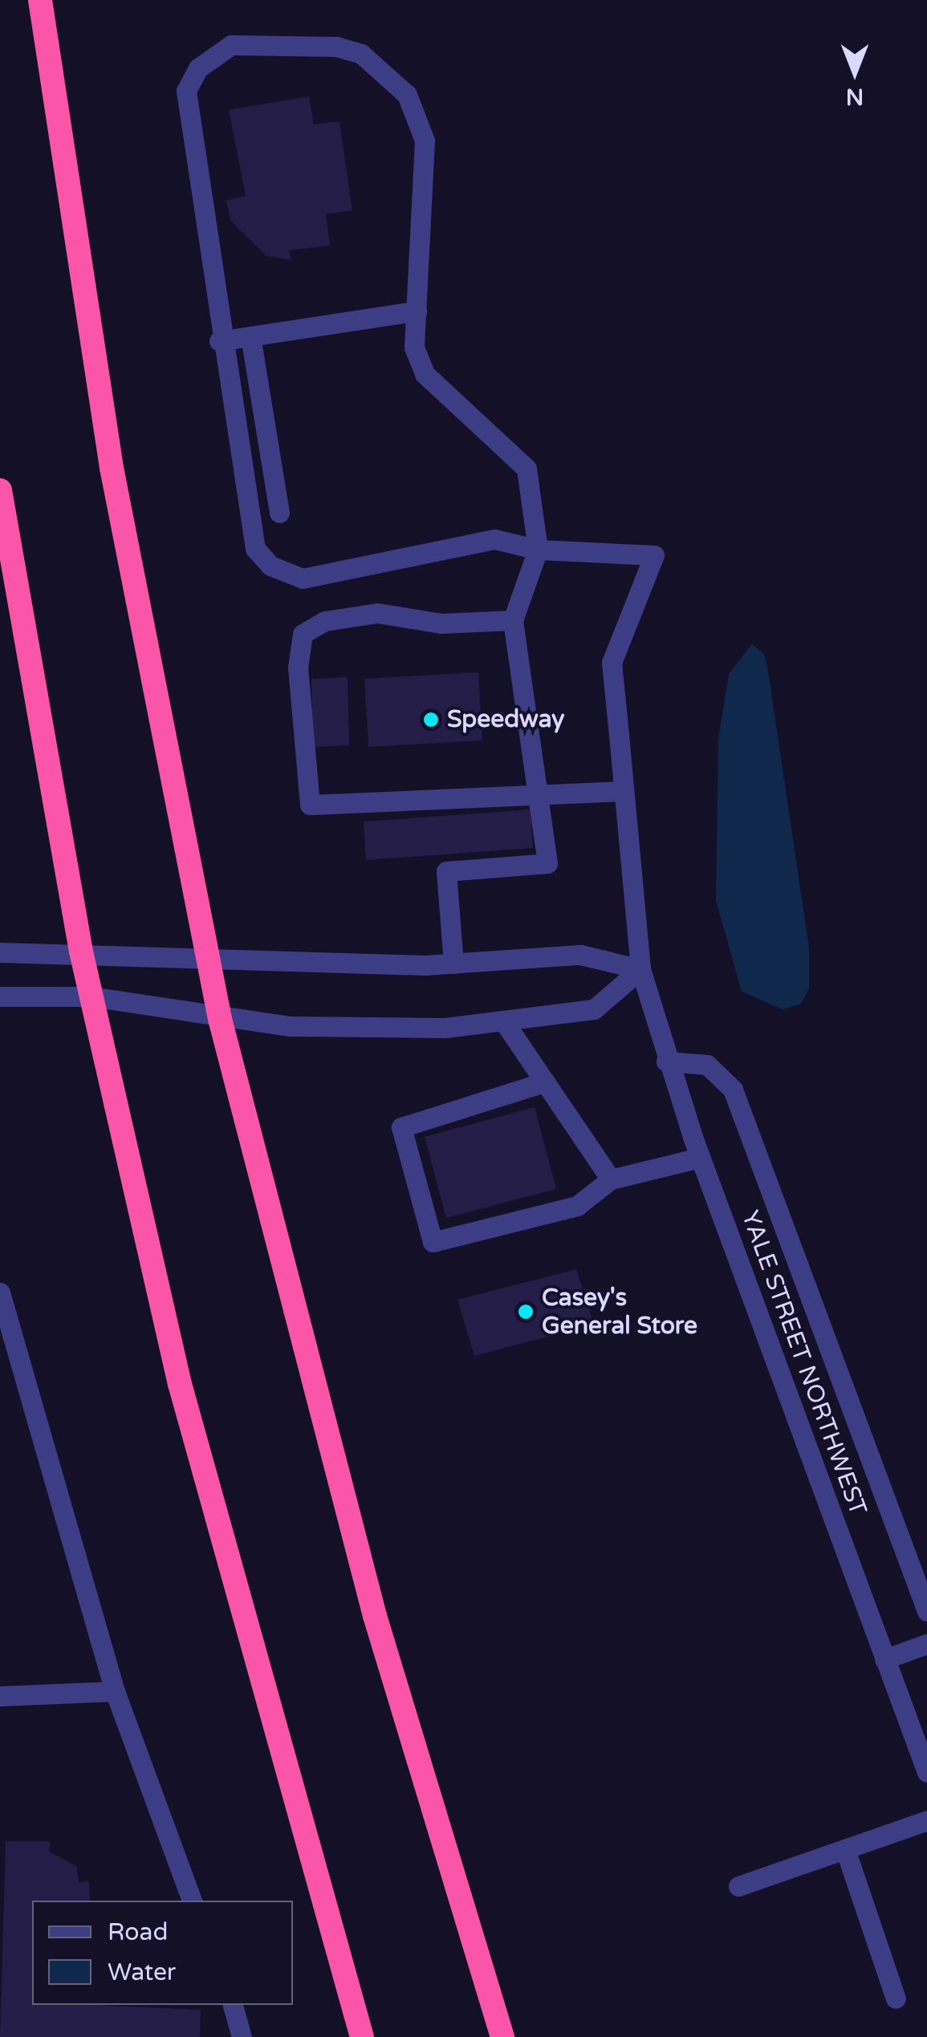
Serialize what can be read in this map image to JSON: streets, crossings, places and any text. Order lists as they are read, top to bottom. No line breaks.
{"streets":{"street":["YALE STREET NORTHWEST"]},"places":["Speedway","Casey's General Store"],"legend":["Road","Water"],"north":"bottom"}
